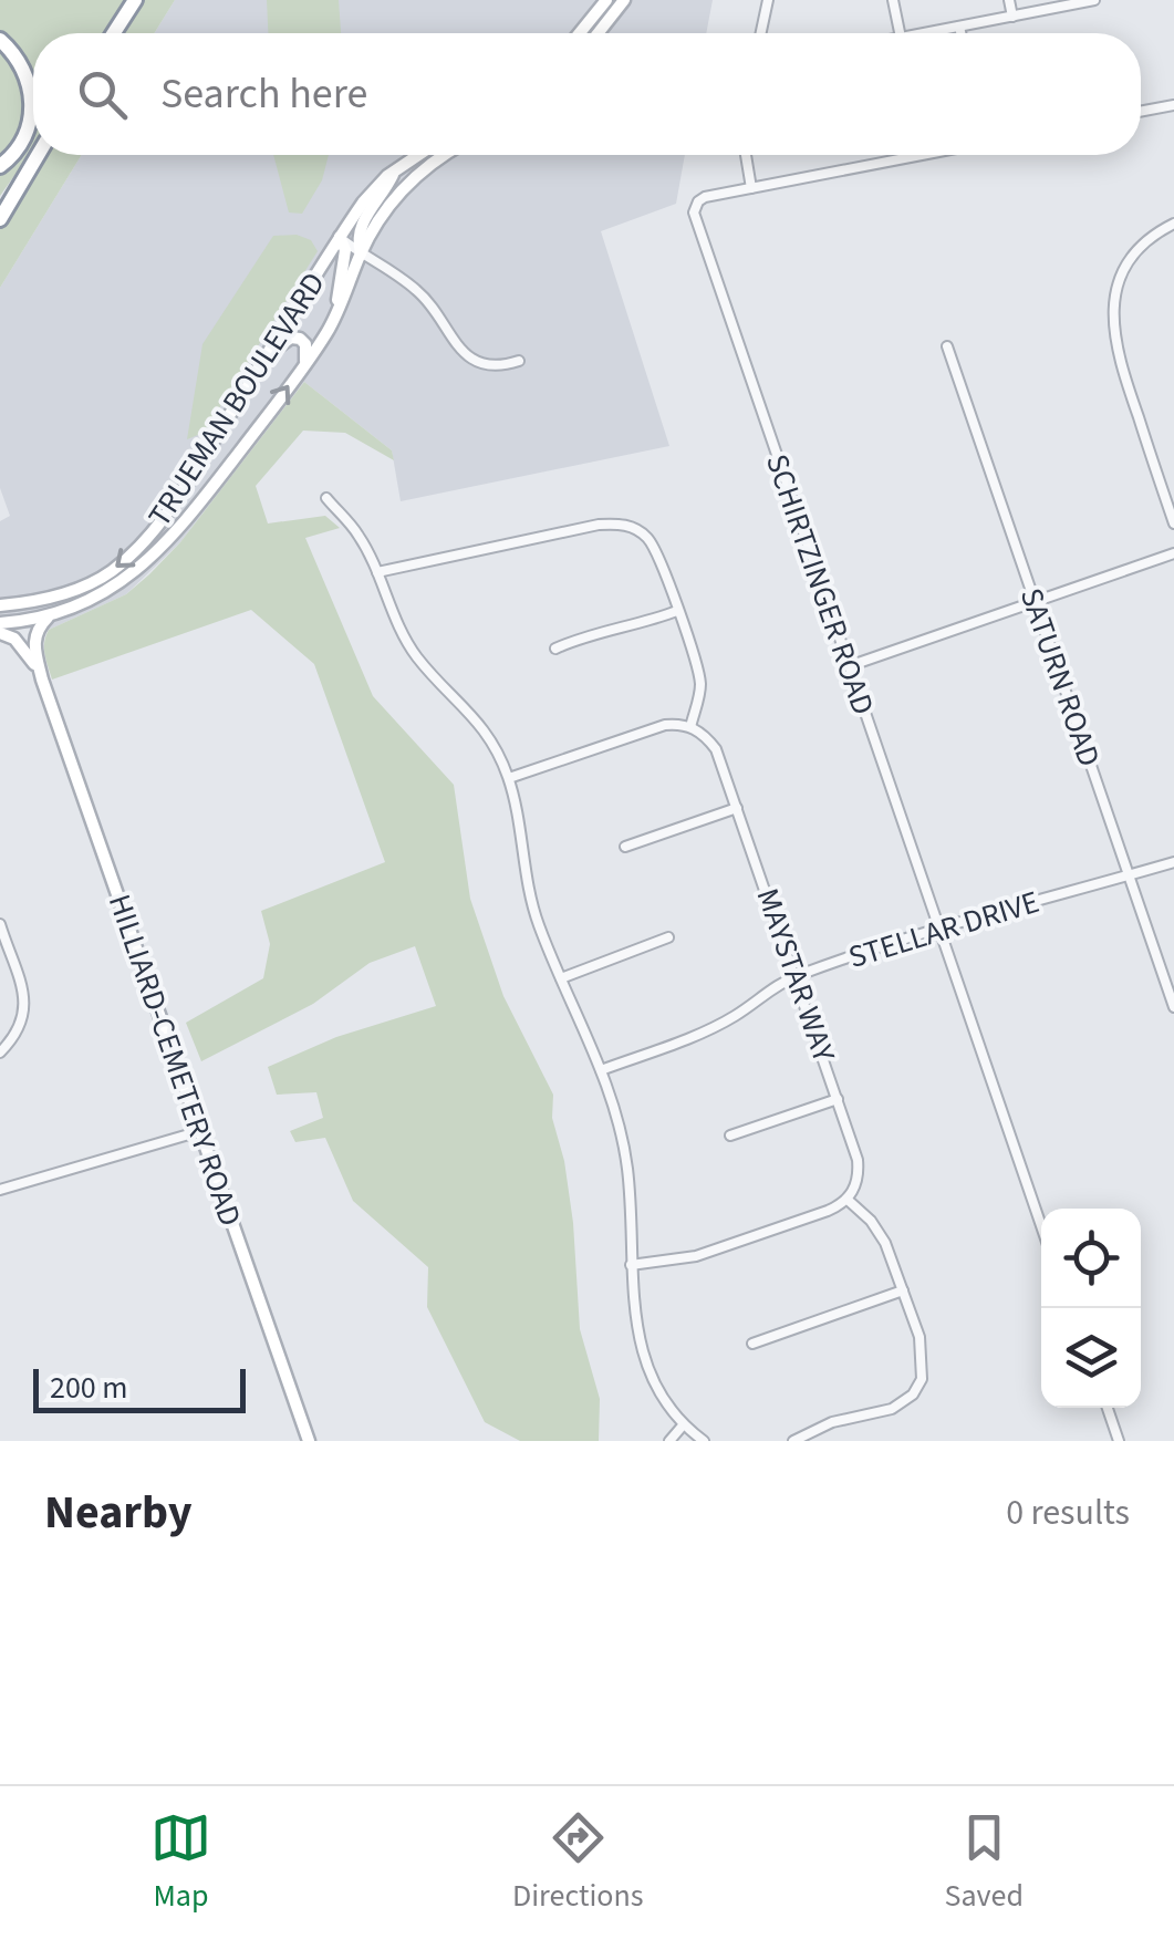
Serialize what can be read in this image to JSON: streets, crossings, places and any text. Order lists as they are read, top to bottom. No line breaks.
{"streets":{"main road":["TRUEMAN BOULEVARD","HILLIARD-CEMETERY ROAD"],"street":["SCHIRTZINGER ROAD","SATURN ROAD","STELLAR DRIVE","MAYSTAR WAY"]},"crossings":[["TRUEMAN BOULEVARD","HILLIARD-CEMETERY ROAD"],["SCHIRTZINGER ROAD","STELLAR DRIVE"],["SATURN ROAD","STELLAR DRIVE"],["STELLAR DRIVE","MAYSTAR WAY"]],"scale_bar":"200 m","page":{"search":"Search here","scale":"200 m","heading":["Nearby","0 results"],"nav":["Map","Directions","Saved"]}}
